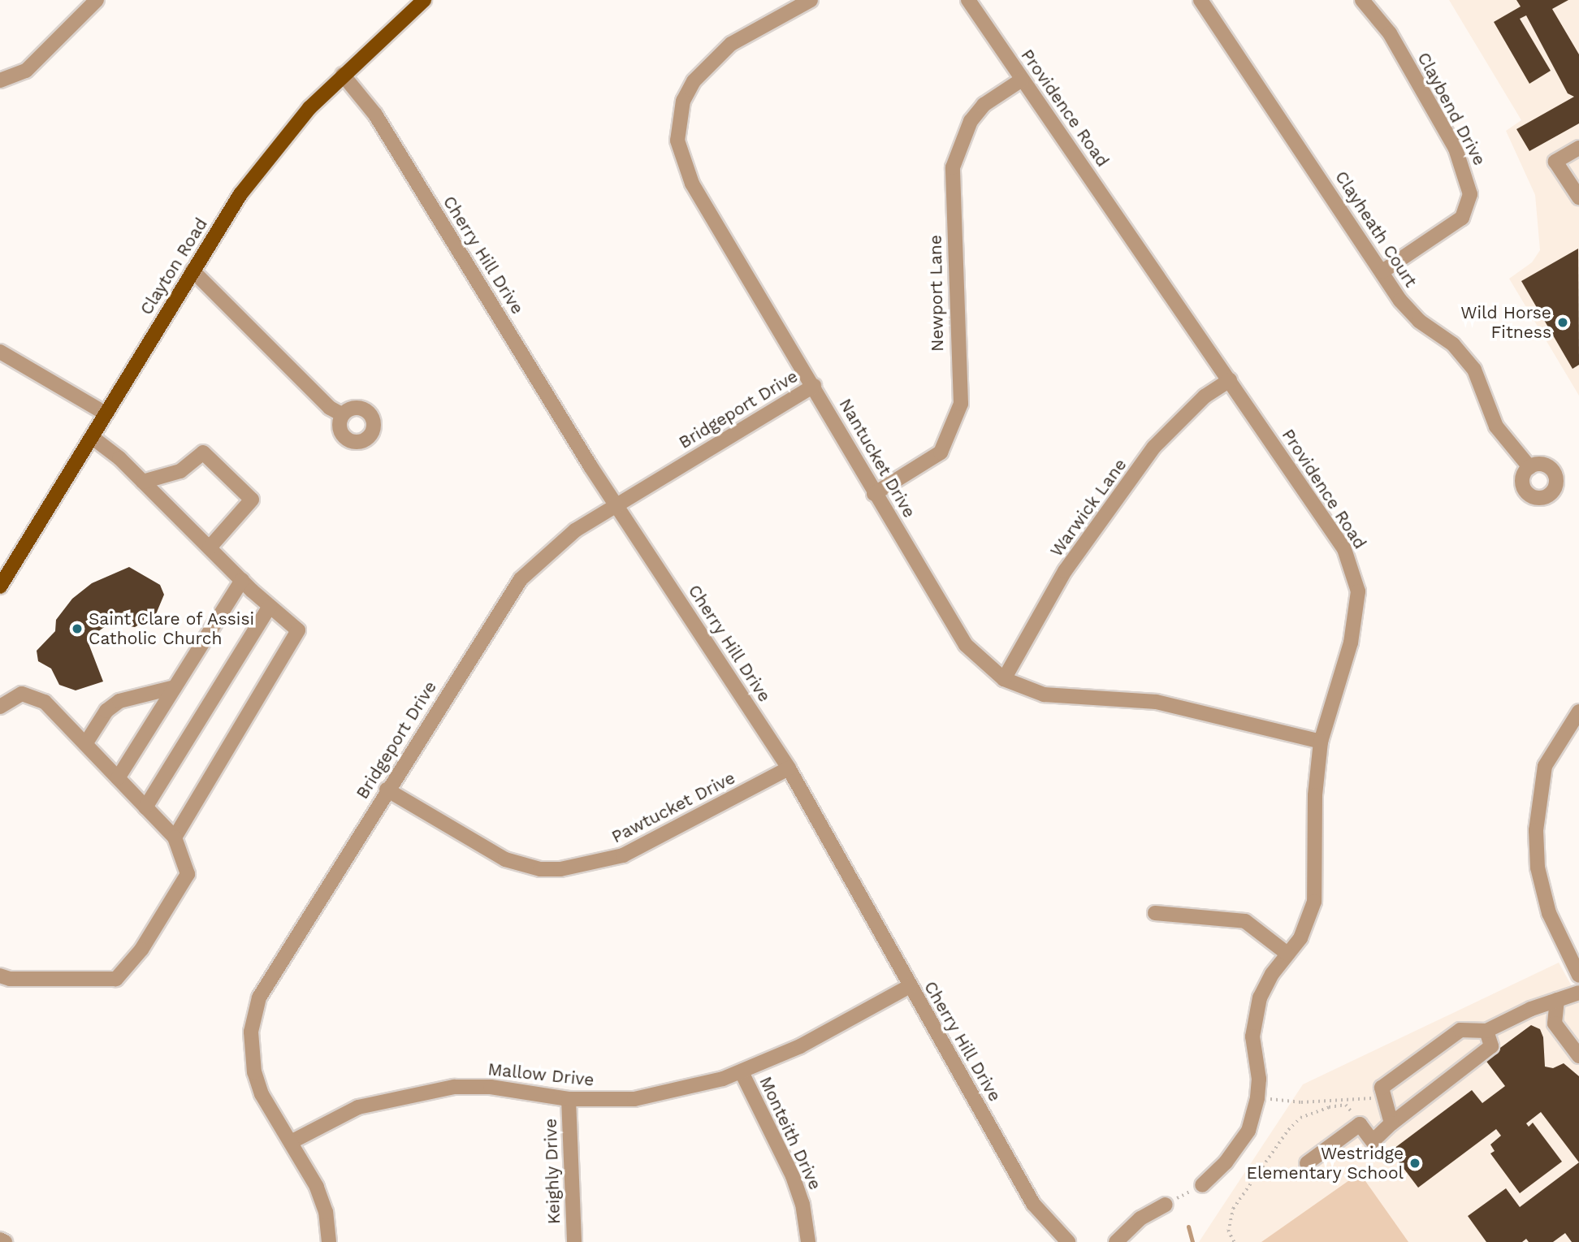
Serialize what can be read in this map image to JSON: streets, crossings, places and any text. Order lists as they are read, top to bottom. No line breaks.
{"streets":{"main road":["Clayton Road"],"street":["Providence Road","Claybend Drive","Clayheath Court","Cherry Hill Drive","Newport Lane","Bridgeport Drive","Nantucket Drive","Warwick Lane","Pawtucket Drive","Mallow Drive","Monteith Drive","Keighly Drive"]},"crossings":[["Providence Road","Newport Lane"],["Providence Road","Nantucket Drive"],["Providence Road","Warwick Lane"],["Claybend Drive","Clayheath Court"],["Cherry Hill Drive","Clayton Road"],["Cherry Hill Drive","Bridgeport Drive"],["Cherry Hill Drive","Pawtucket Drive"],["Cherry Hill Drive","Mallow Drive"],["Newport Lane","Nantucket Drive"],["Bridgeport Drive","Nantucket Drive"],["Bridgeport Drive","Pawtucket Drive"],["Bridgeport Drive","Mallow Drive"],["Nantucket Drive","Warwick Lane"],["Mallow Drive","Monteith Drive"],["Mallow Drive","Keighly Drive"]],"places":["Wild Horse Fitness","Saint Clare of Assisi Catholic Church","Westridge Elementary School"]}
